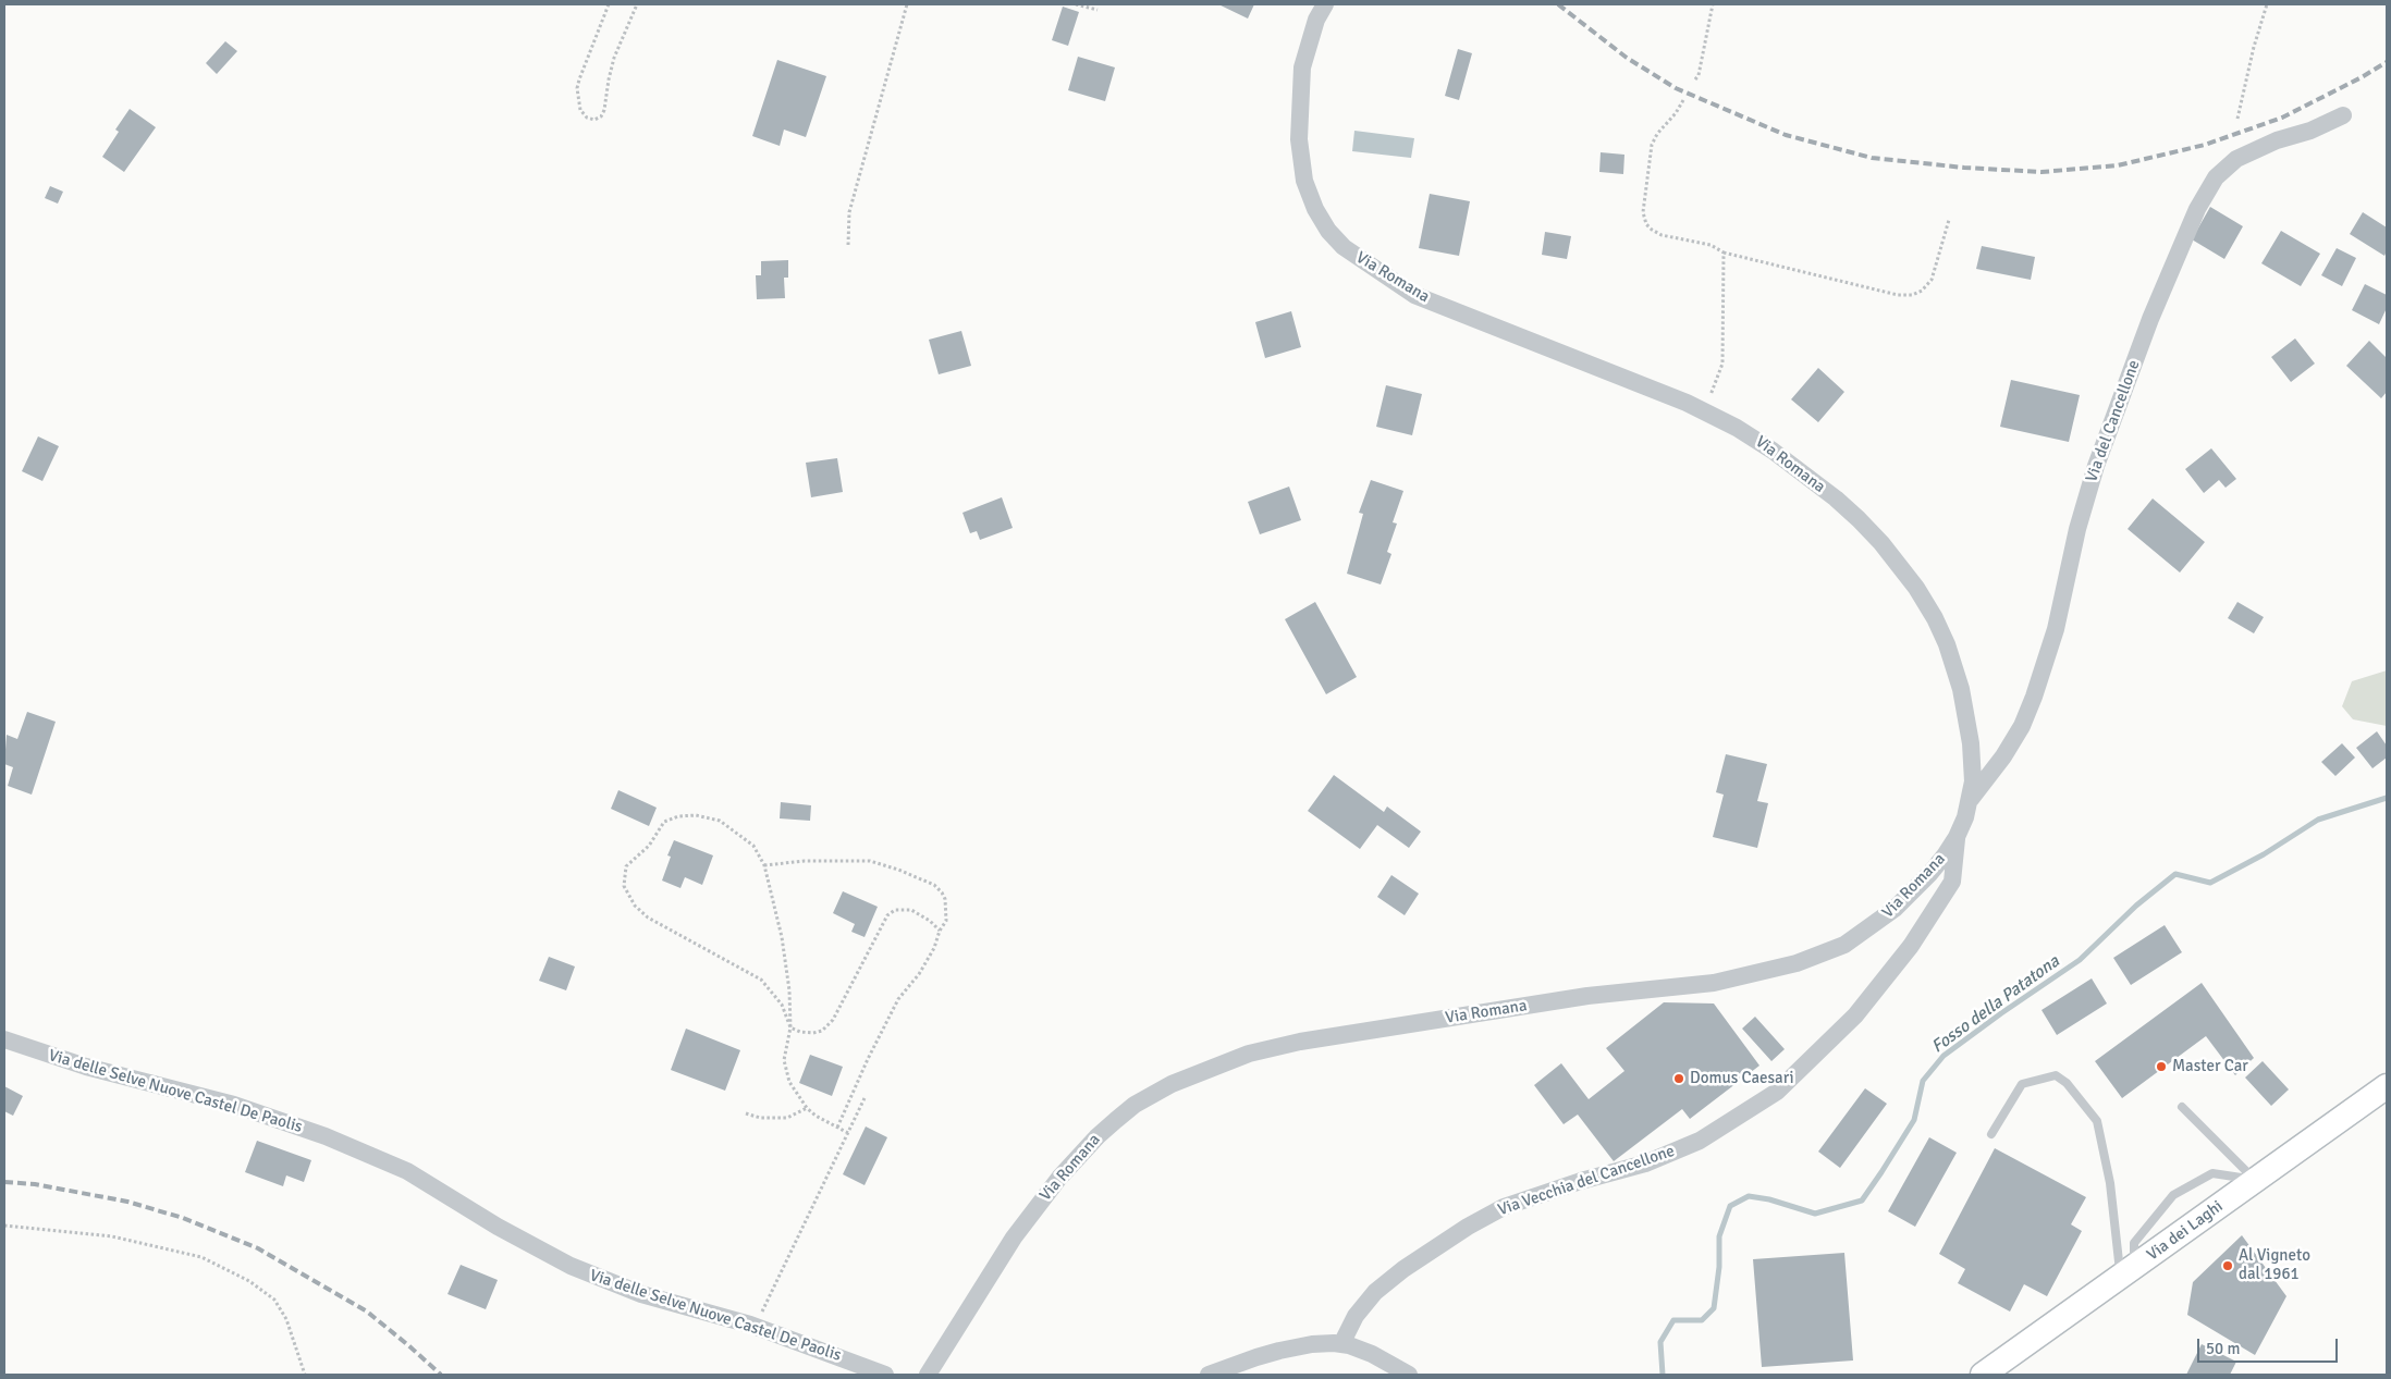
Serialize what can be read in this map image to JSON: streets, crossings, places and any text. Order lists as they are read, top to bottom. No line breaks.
{"streets":{"main road":["Via dei Laghi"],"street":["Via Romana","Via del Cancellone","Via delle Selve Nuove Castel De Paolis","Via Vecchia del Cancellone"]},"crossings":[["Via Romana","Via del Cancellone"],["Via Romana","Via Vecchia del Cancellone"]],"water":["Fosso della Patatona"],"places":["Master Car","Domus Caesari","Al Vigneto dal 1961"],"scale_bar":"50 m"}
